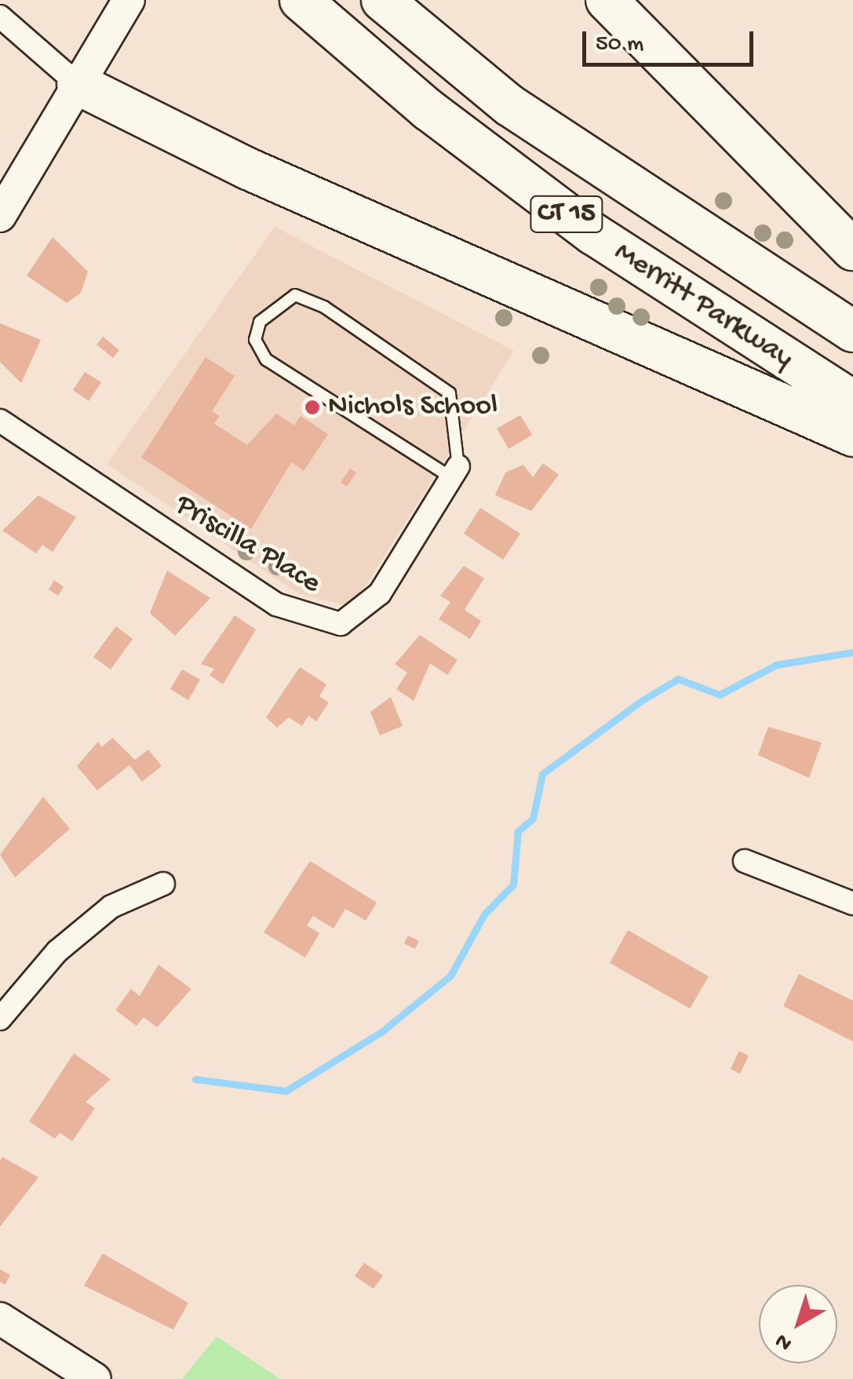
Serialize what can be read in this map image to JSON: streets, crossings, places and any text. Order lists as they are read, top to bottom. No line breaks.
{"streets":{"highway":["CT 15","Merritt Parkway"],"street":["Priscilla Place"]},"places":["Nichols School"],"scale_bar":"50 m","north":"bottom left"}
